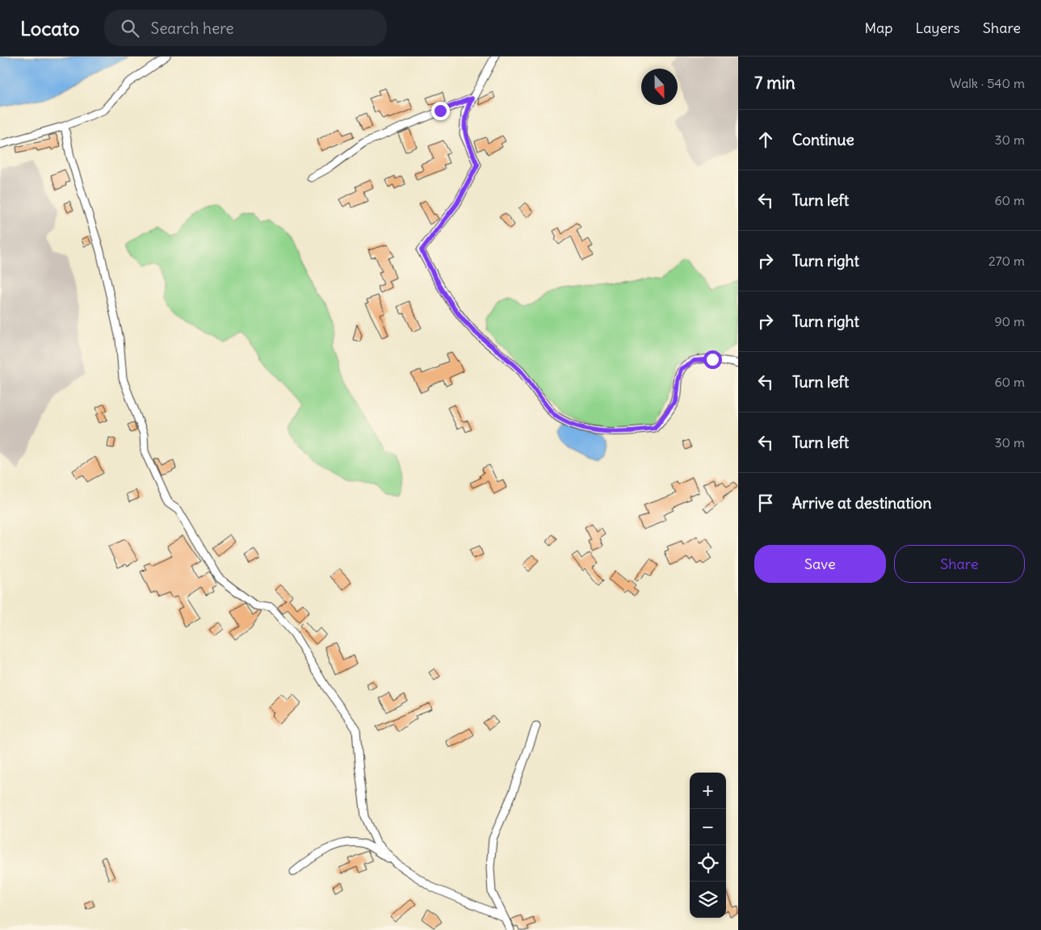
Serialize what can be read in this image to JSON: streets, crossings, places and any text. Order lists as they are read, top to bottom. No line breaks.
{"north":"bottom","page":{"header":"Locato","search":"Search here","nav":["Map","Layers","Share"],"heading":["7 min","Walk · 540 m"],"list":[["Continue","30 m"],["Turn left","60 m"],["Turn right","270 m"],["Turn right","90 m"],["Turn left","60 m"],["Turn left","30 m"],"Arrive at destination"],"buttons":["Save","Share"],"map_buttons":["+","−"]}}
